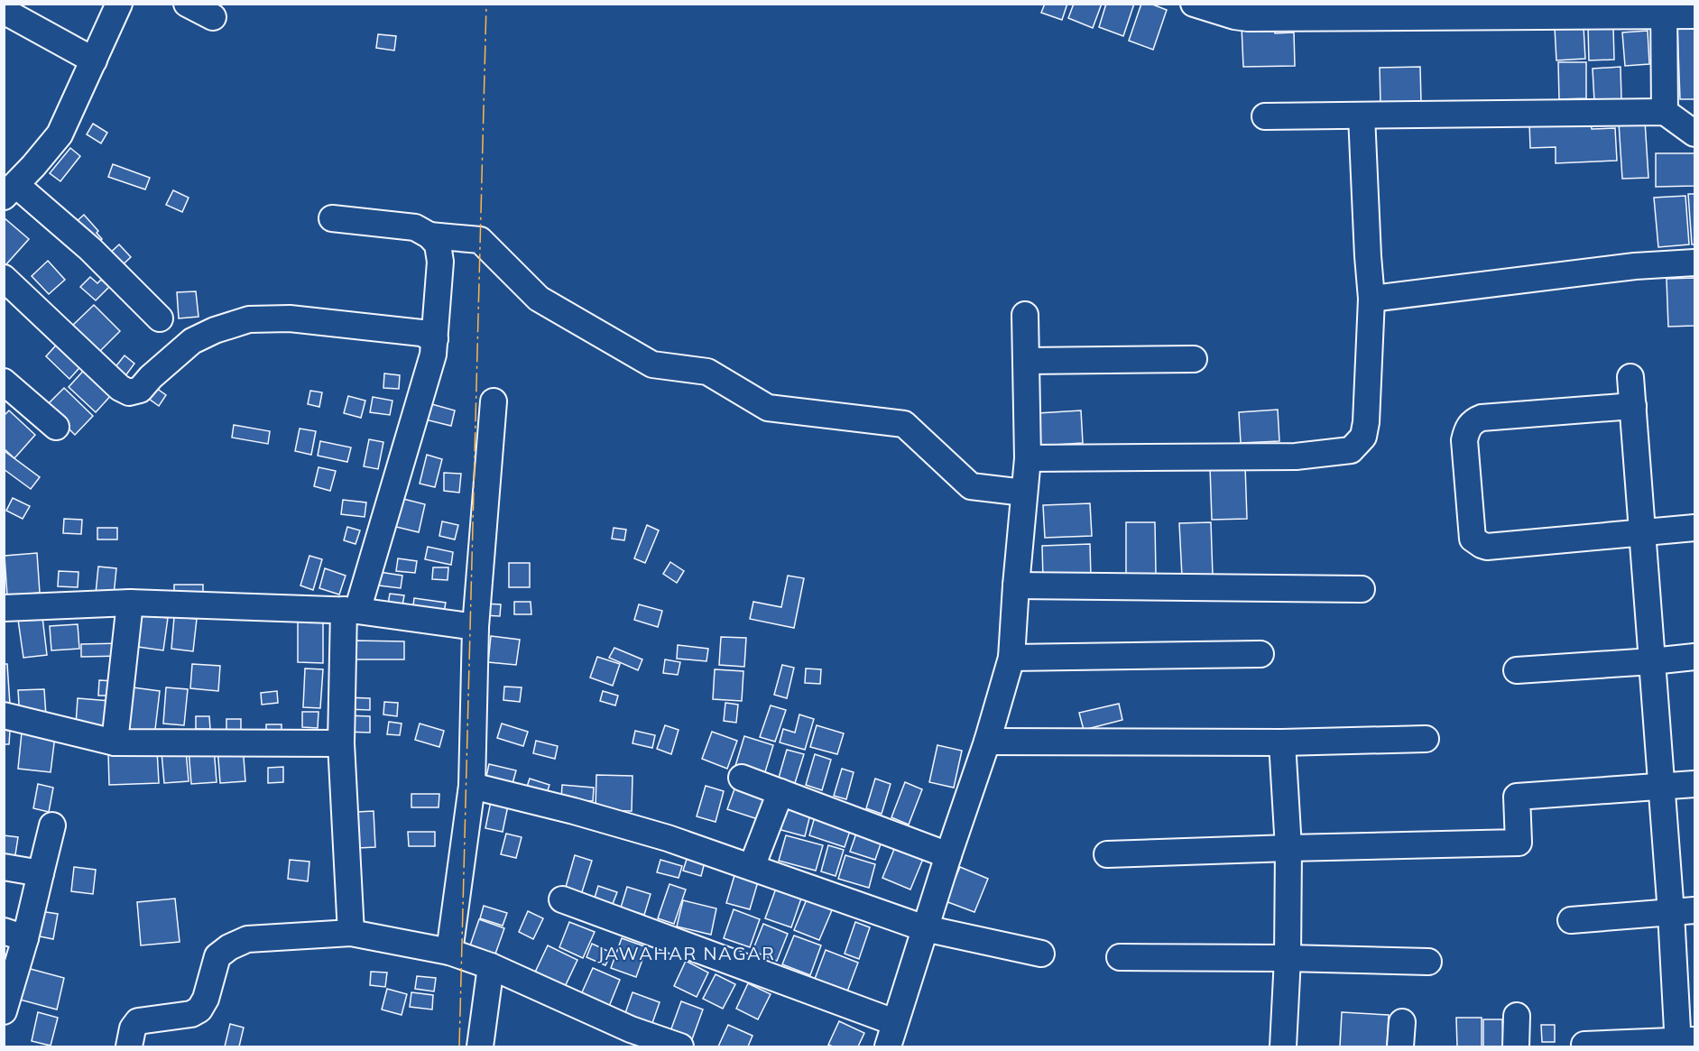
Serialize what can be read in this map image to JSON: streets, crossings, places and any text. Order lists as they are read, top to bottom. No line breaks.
{"districts":["JAWAHAR NAGAR"]}
